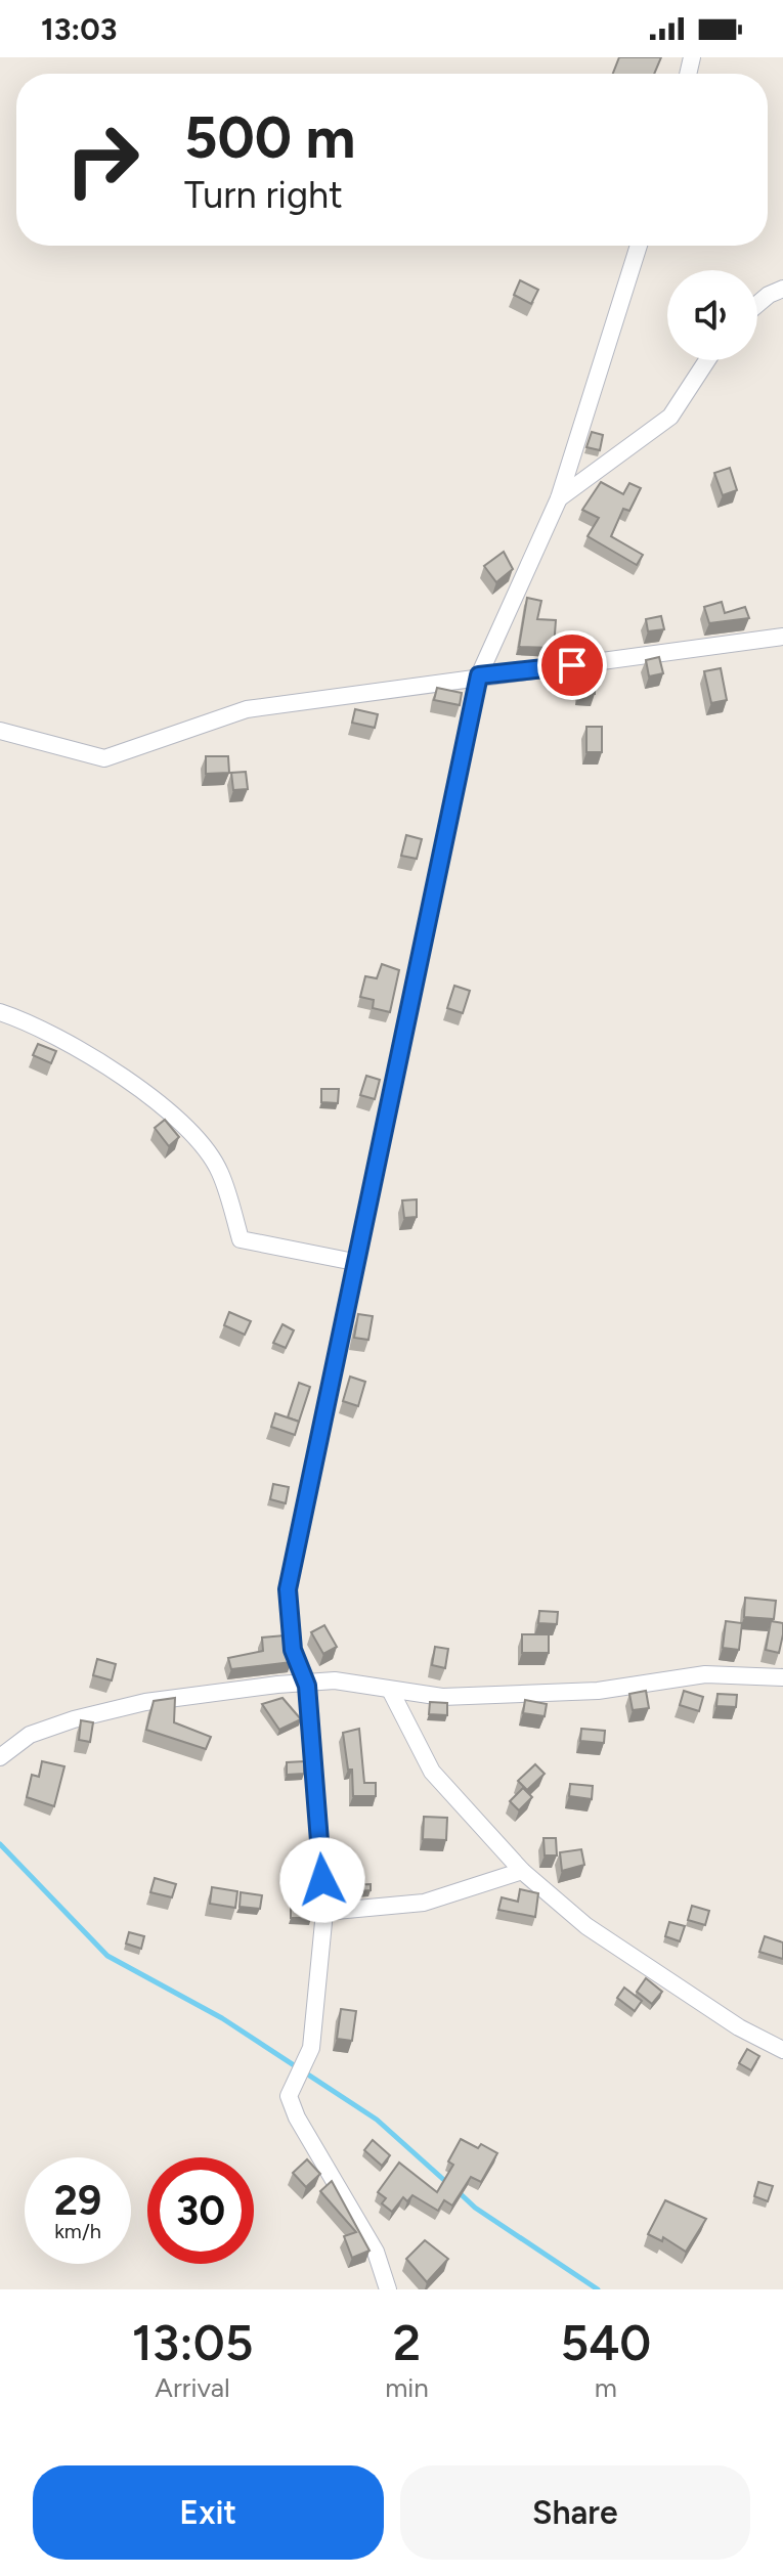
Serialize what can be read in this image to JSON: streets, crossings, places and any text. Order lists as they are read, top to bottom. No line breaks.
{"page":{"status":"13:03","turn":["500 m","Turn right"],"speed":"29 km/h","limit":"30","eta":["13:05","Arrival","2","min","540","m"],"buttons":["Exit","Share"]}}
